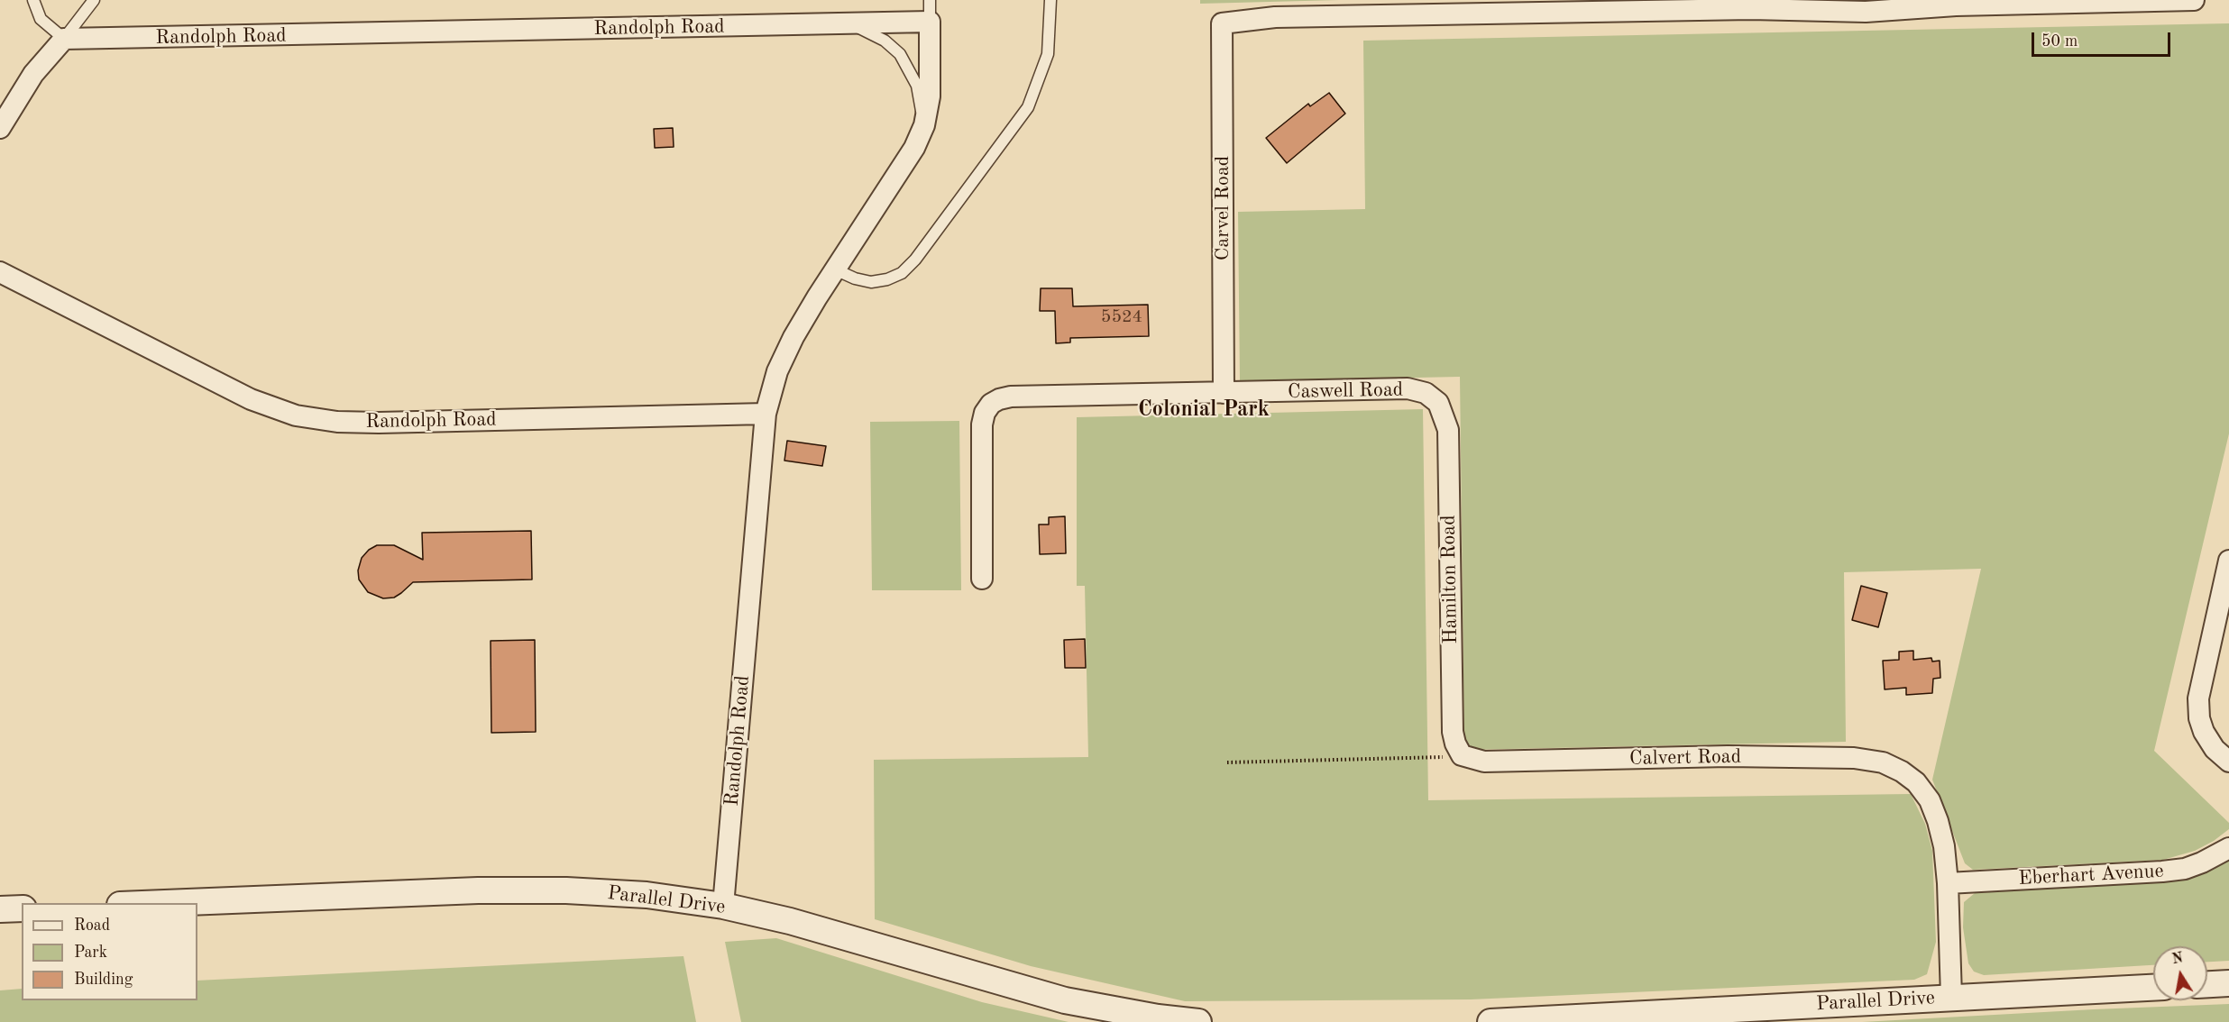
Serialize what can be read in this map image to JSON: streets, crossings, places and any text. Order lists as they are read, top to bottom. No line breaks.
{"streets":{"street":["Randolph Road","Carvel Road","Caswell Road","Hamilton Road","Calvert Road","Eberhart Avenue","Parallel Drive"]},"crossings":[["Randolph Road","Parallel Drive"],["Carvel Road","Caswell Road"],["Caswell Road","Hamilton Road"],["Hamilton Road","Calvert Road"],["Calvert Road","Eberhart Avenue"],["Calvert Road","Parallel Drive"]],"districts":["Colonial Park"],"house_numbers":["5524"],"legend":["Road","Park","Building"],"scale_bar":"50 m","north":"top"}
